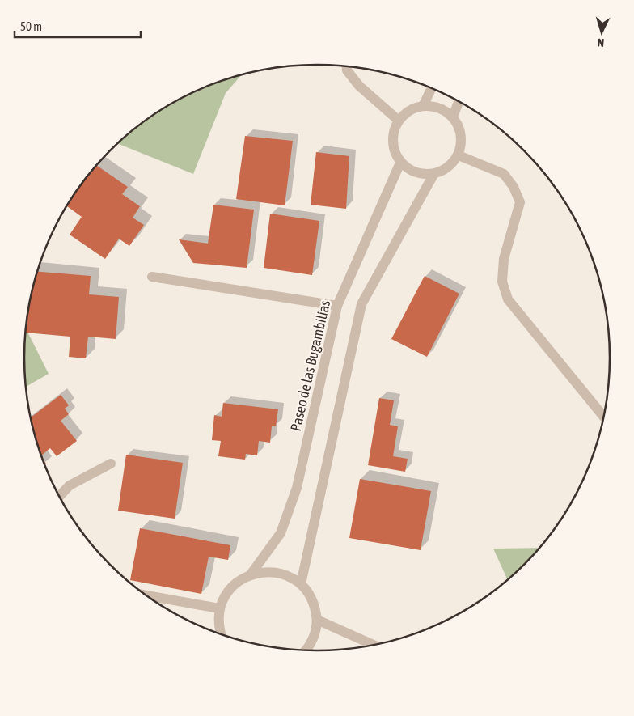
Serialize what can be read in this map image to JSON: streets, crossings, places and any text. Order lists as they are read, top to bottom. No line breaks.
{"streets":{"street":["Paseo de las Bugambilias"]},"scale_bar":"50 m","north":"bottom"}
